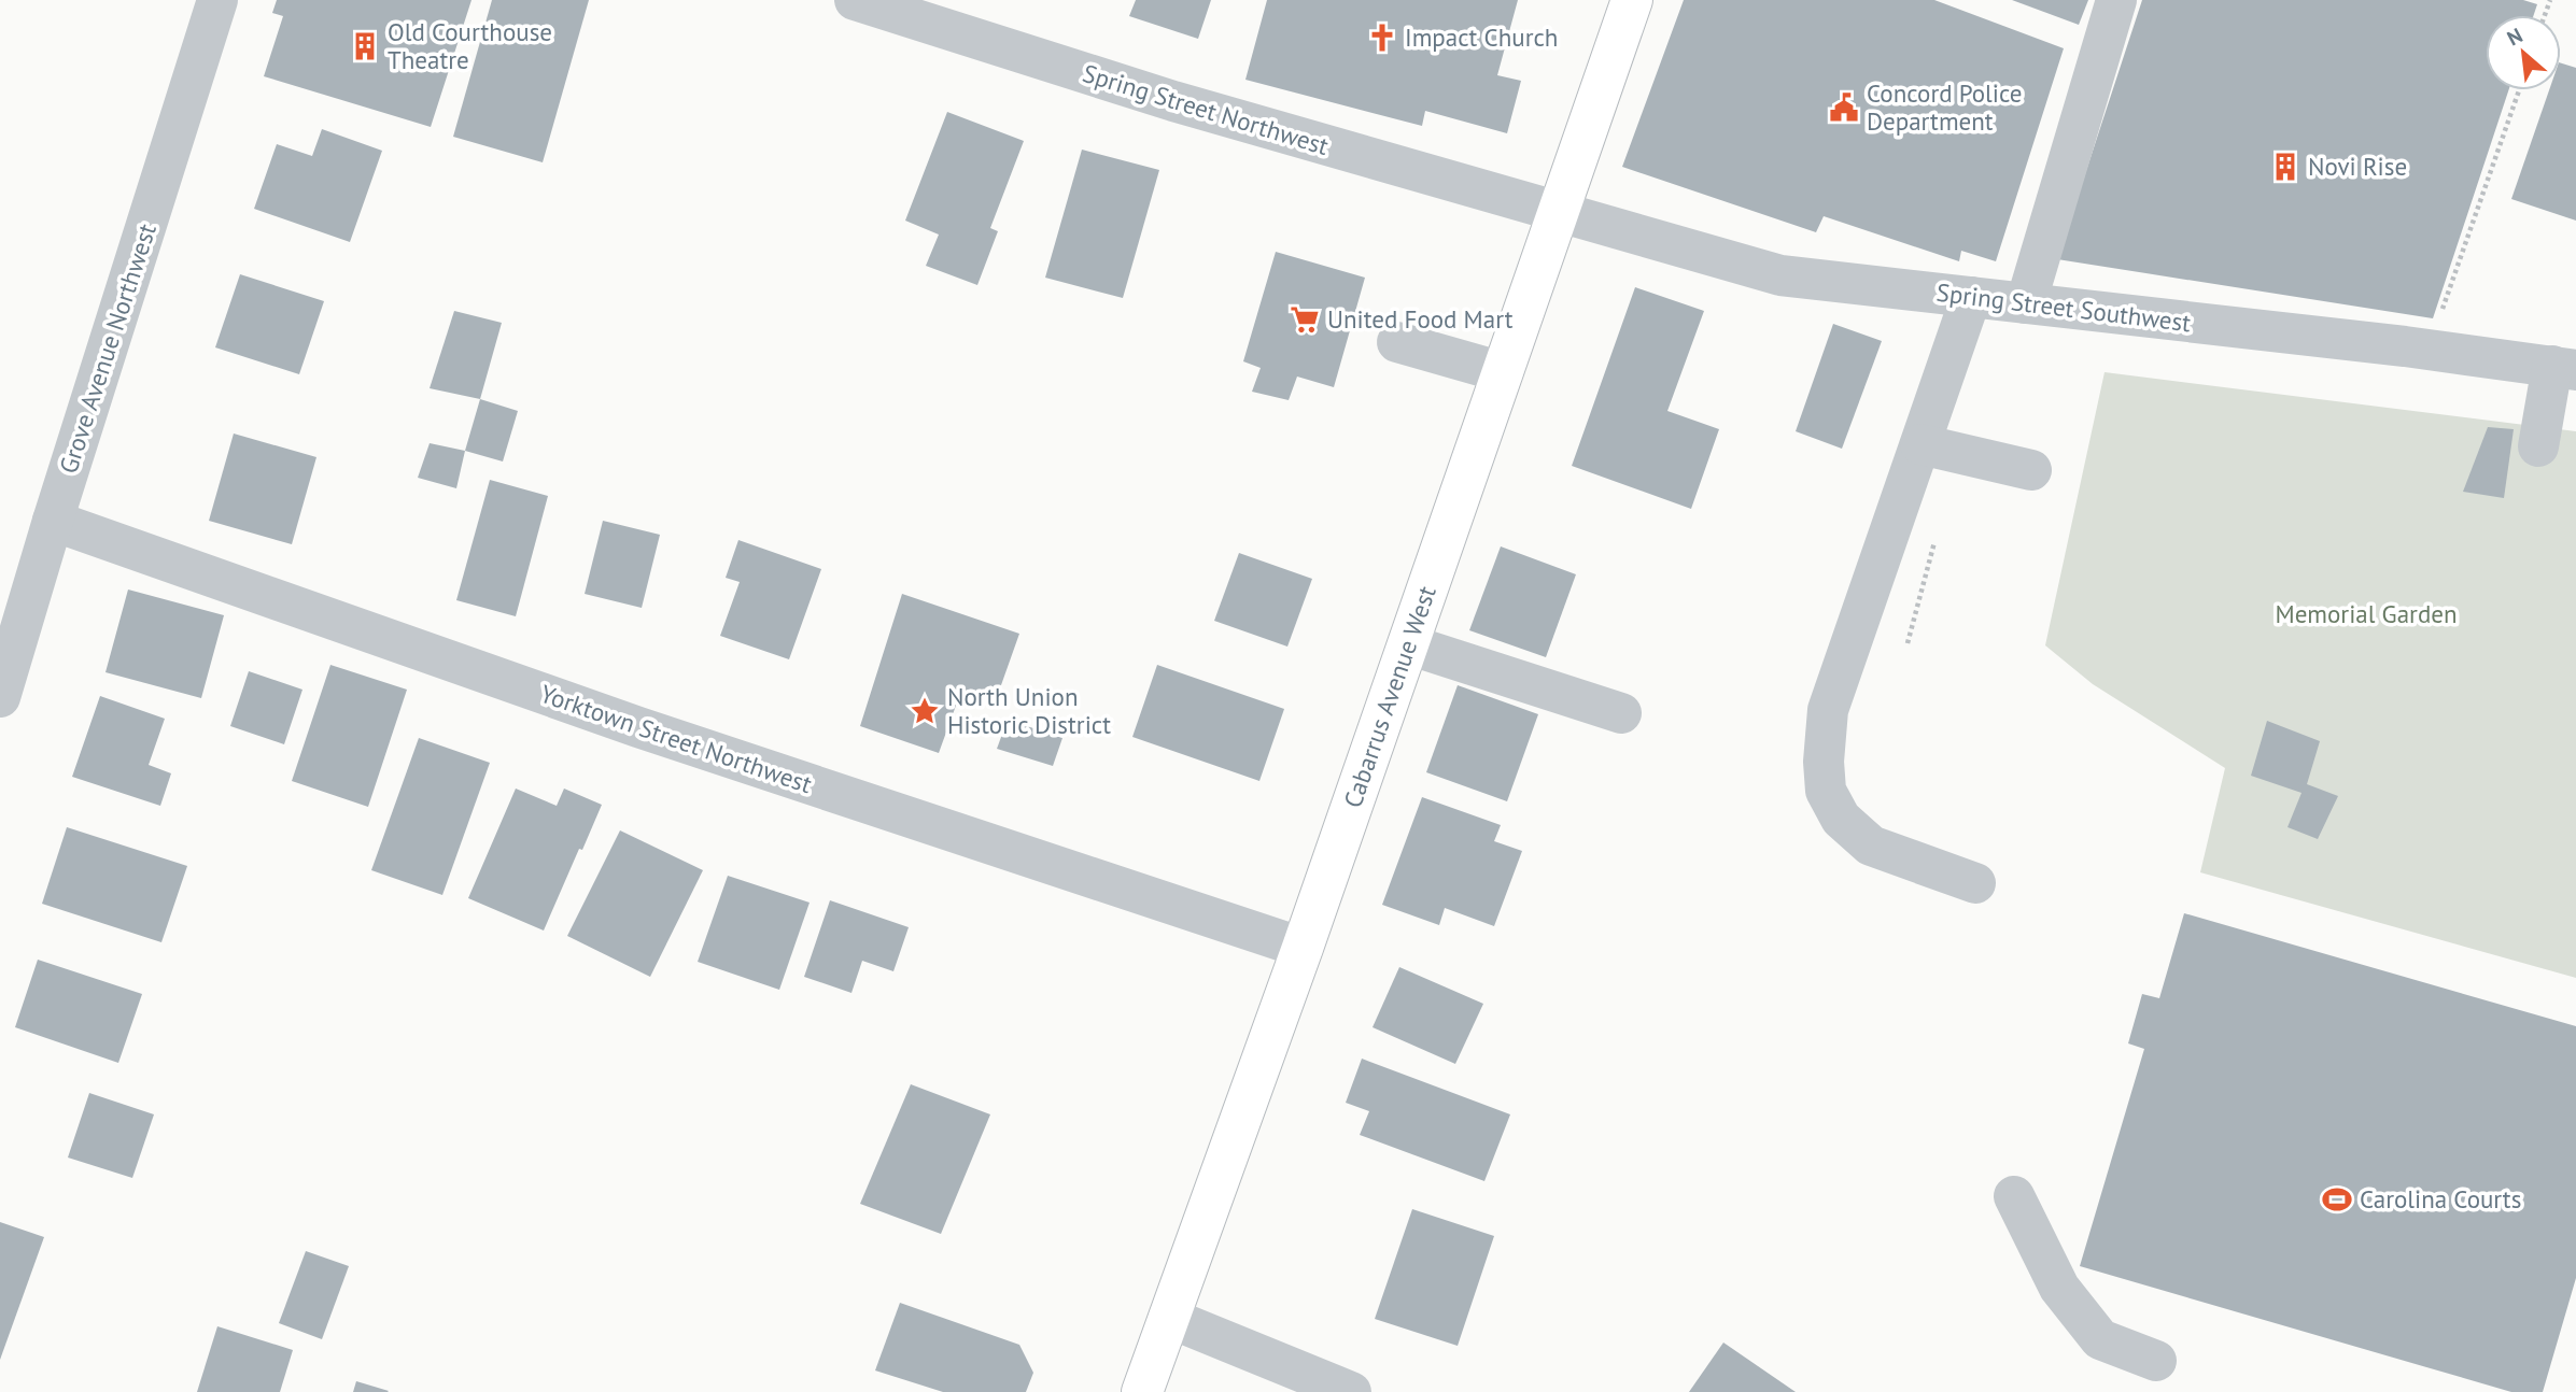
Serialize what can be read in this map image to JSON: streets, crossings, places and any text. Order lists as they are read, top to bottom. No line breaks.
{"streets":{"main road":["Cabarrus Avenue West"],"street":["Spring Street Northwest","Spring Street Southwest","Grove Avenue Northwest","Yorktown Street Northwest"]},"crossings":[["Spring Street Northwest","Spring Street Southwest"],["Spring Street Northwest","Cabarrus Avenue West"],["Spring Street Southwest","Cabarrus Avenue West"],["Grove Avenue Northwest","Yorktown Street Northwest"],["Cabarrus Avenue West","Yorktown Street Northwest"]],"parks":["Memorial Garden"],"places":{"church":["Impact Church"],"building":["Old Courthouse Theatre","Novi Rise"],"public building":["Concord Police Department"],"supermarket":["United Food Mart"],"place":["North Union Historic District"],"sports":["Carolina Courts"]},"north":"top left"}
